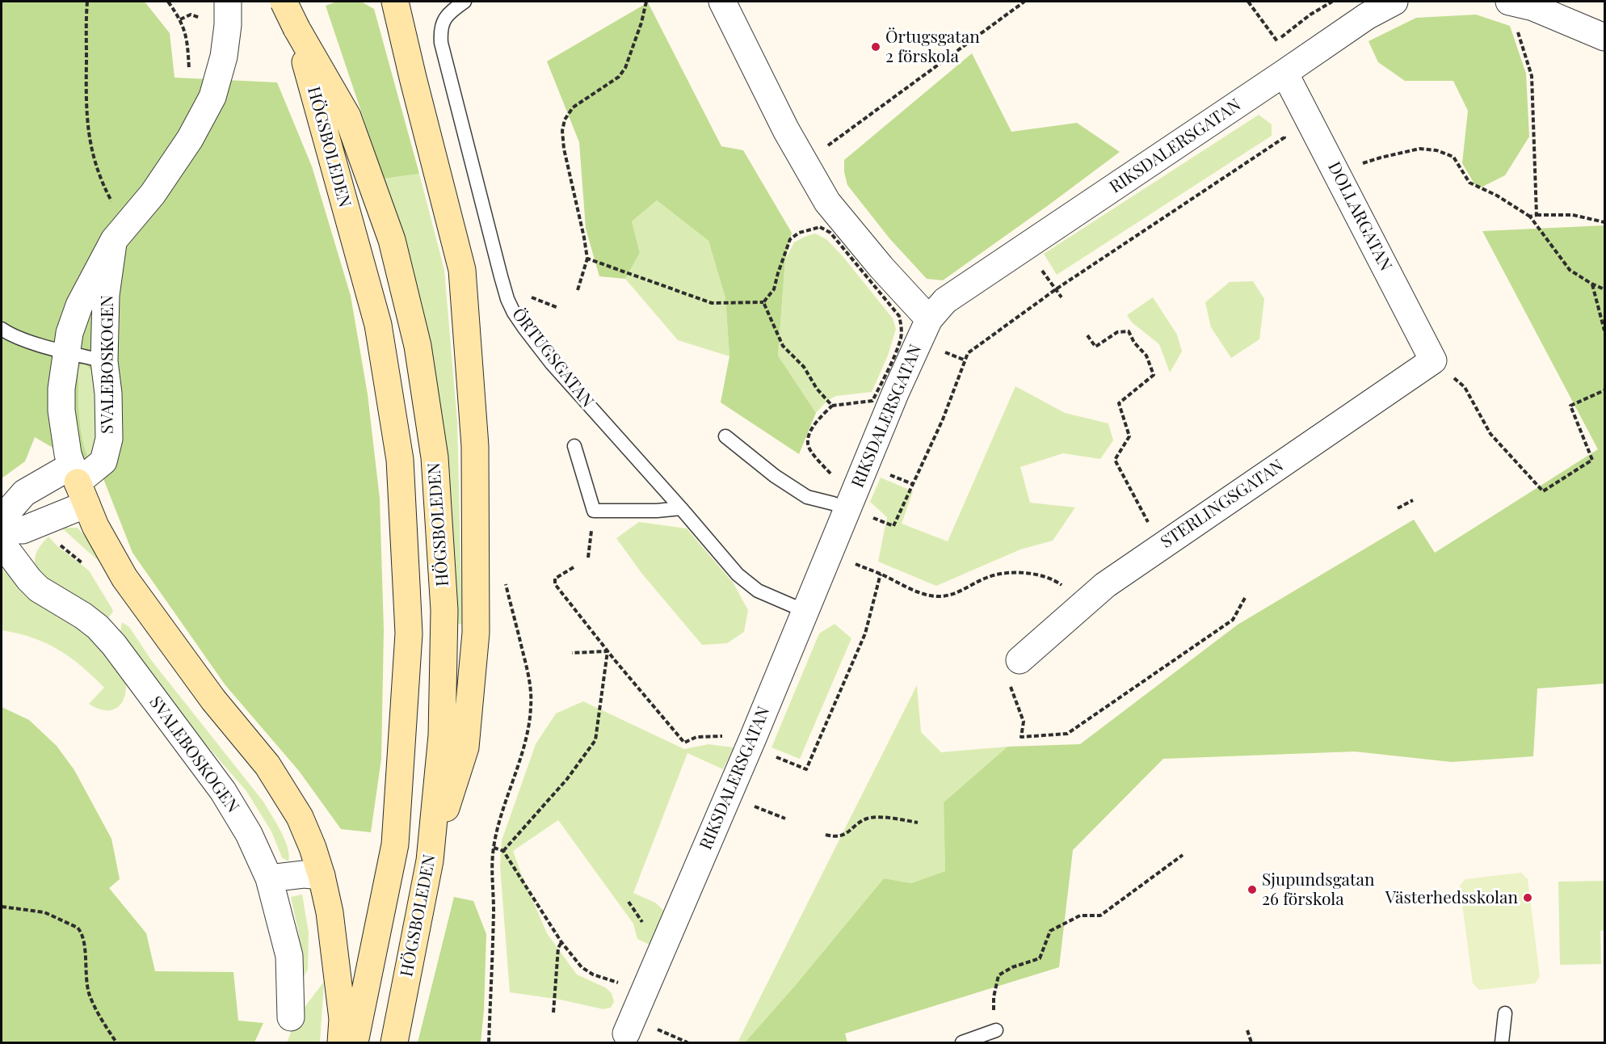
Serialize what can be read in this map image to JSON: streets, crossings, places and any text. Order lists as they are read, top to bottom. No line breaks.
{"streets":{"main road":["HÖGSBOLEDEN"],"street":["RIKSDALERSGATAN","DOLLARGATAN","SVALEBOSKOGEN","STERLINGSGATAN"],"lane":["ÖRTUGSGATAN"]},"crossings":[["RIKSDALERSGATAN","DOLLARGATAN"],["RIKSDALERSGATAN","ÖRTUGSGATAN"],["DOLLARGATAN","STERLINGSGATAN"]],"places":["Örtugsgatan 2 förskola","Sjupundsgatan 26 förskola","Västerhedsskolan"]}
